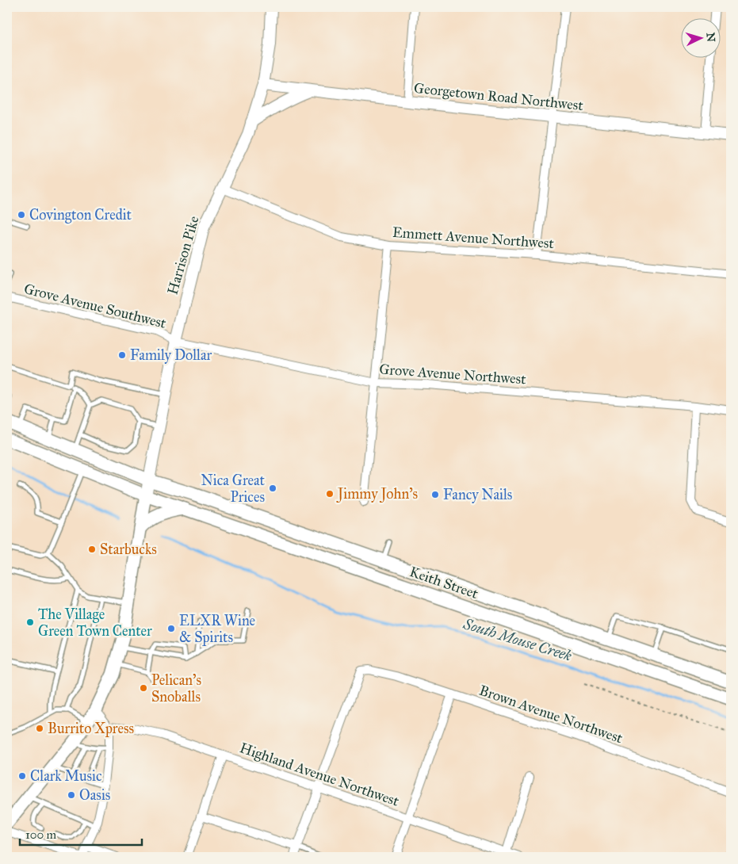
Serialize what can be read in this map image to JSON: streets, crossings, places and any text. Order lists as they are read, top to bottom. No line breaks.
{"streets":{"main road":["Georgetown Road Northwest","Harrison Pike","Keith Street"],"street":["Emmett Avenue Northwest","Grove Avenue Southwest","Grove Avenue Northwest","Brown Avenue Northwest","Highland Avenue Northwest"]},"crossings":[["Georgetown Road Northwest","Harrison Pike"],["Emmett Avenue Northwest","Harrison Pike"],["Harrison Pike","Grove Avenue Southwest"],["Harrison Pike","Grove Avenue Northwest"],["Harrison Pike","Keith Street"],["Grove Avenue Southwest","Grove Avenue Northwest"],["Brown Avenue Northwest","Highland Avenue Northwest"]],"water":["South Mouse Creek"],"places":["Covington Credit","Family Dollar","Nica Great Prices","Jimmy John's","Fancy Nails","Starbucks","The Village Green Town Center","ELXR Wine & Spirits","Pelican's Snoballs","Burrito Xpress","Clark Music","Oasis"],"scale_bar":"100 m","north":"right"}
